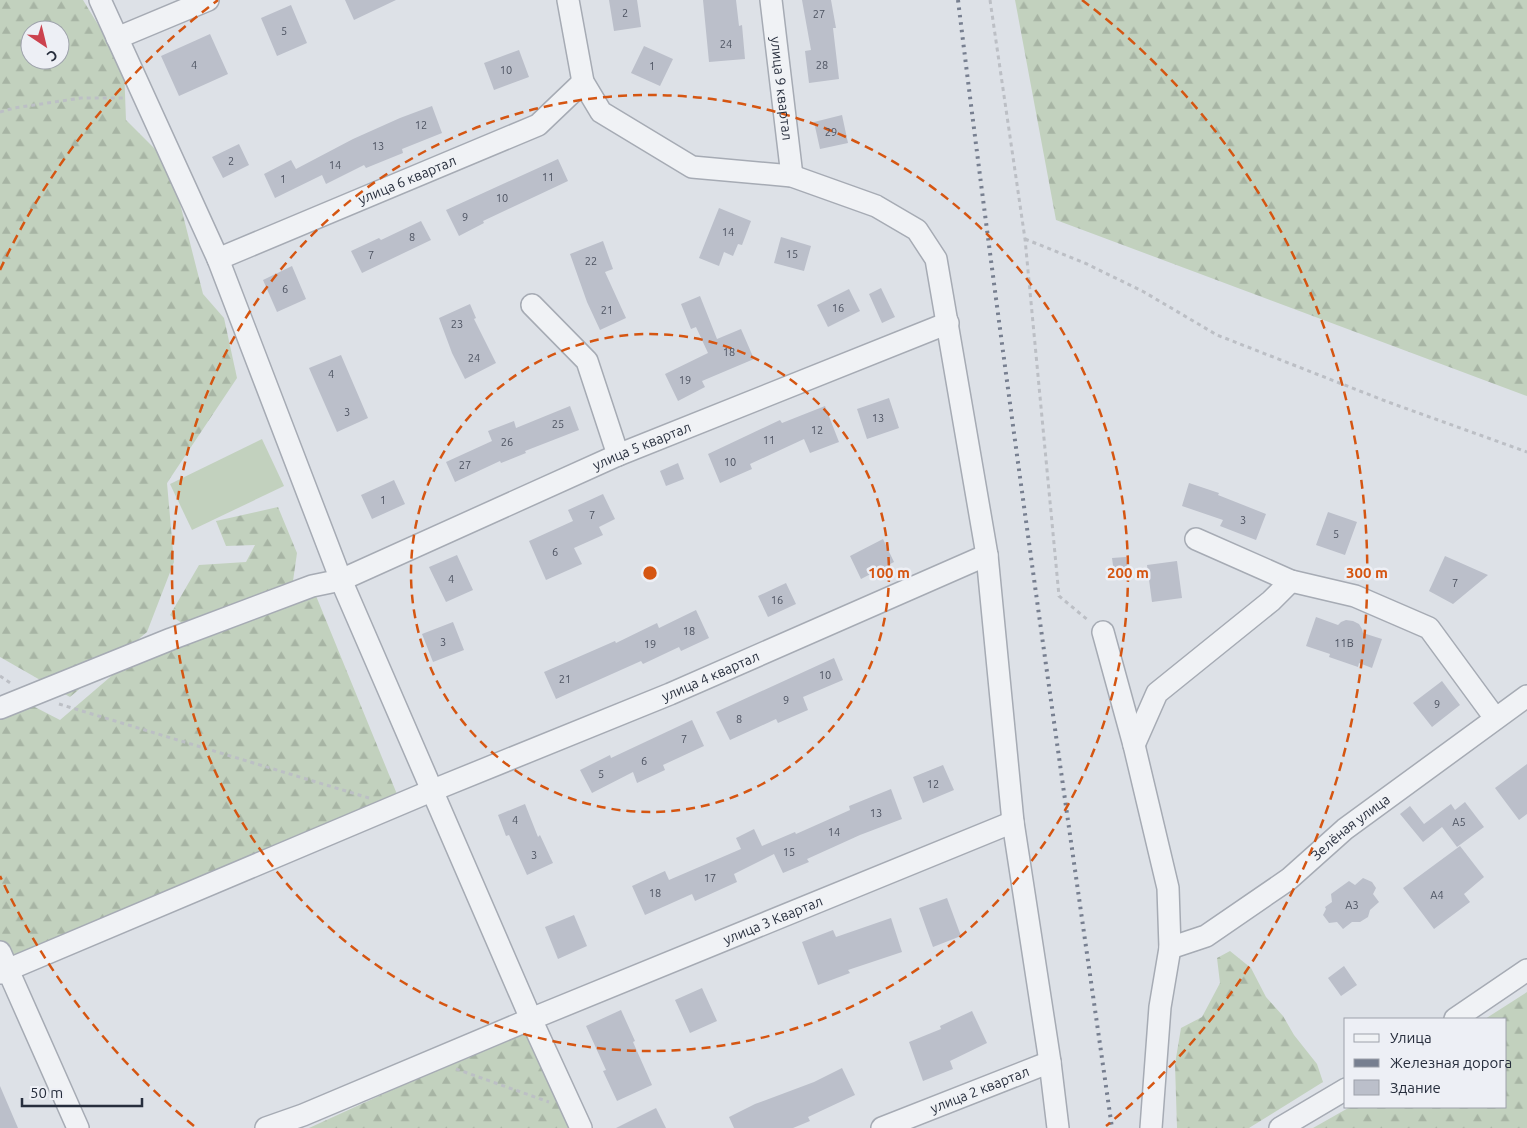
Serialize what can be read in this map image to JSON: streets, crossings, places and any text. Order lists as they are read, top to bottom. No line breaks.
{"streets":{"street":["улица 9 квартал","улица 6 квартал","улица 5 квартал","улица 4 квартал","Зелёная улица","улица 3 Квартал","улица 2 квартал"]},"house_numbers":["2","27","5","24","4","28","1","10","12","29","13","2","14","11","1","10","9","14","8","15","7","22","6","16","21","23","18","24","4","19","3","13","25","12","11","26","10","27","1","7","3","5","6","4","7","16","18","3","11В","19","10","21","9","9","8","7","6","5","12","13","4","А5","14","15","3","17","18","А4","А3"],"legend":["Улица","Железная дорога","Здание"],"scale_bar":"50 m","north":"bottom right","rings":["100 m","200 m","300 m"]}
